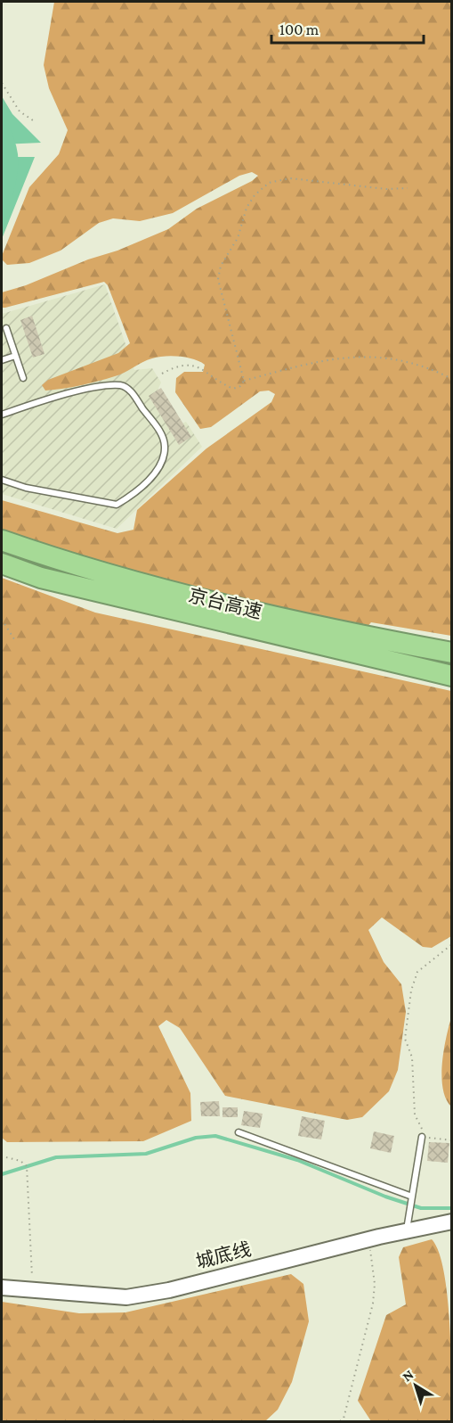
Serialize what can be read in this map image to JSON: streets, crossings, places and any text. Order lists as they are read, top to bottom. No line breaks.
{"streets":{"highway":["京台高速"],"main road":["城底线"]},"scale_bar":"100 m","north":"top left"}
